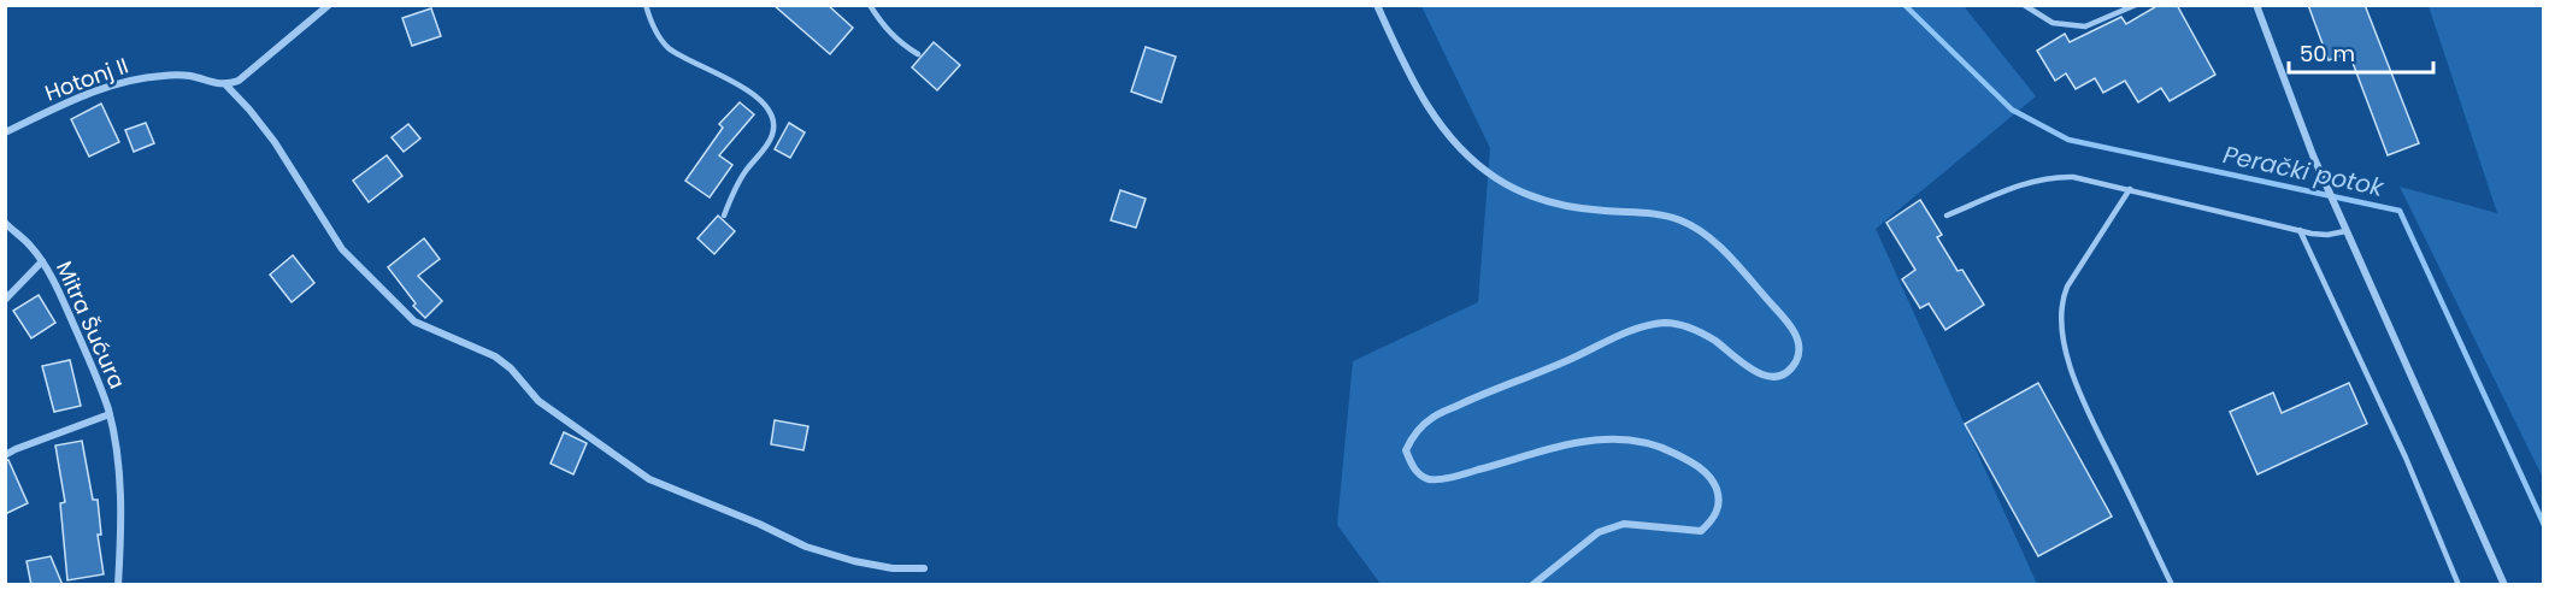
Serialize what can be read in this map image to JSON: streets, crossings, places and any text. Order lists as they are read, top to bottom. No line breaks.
{"streets":{"street":["Hotonj II","Mitra Šućura"]},"water":["Perački potok"],"scale_bar":"50 m"}
